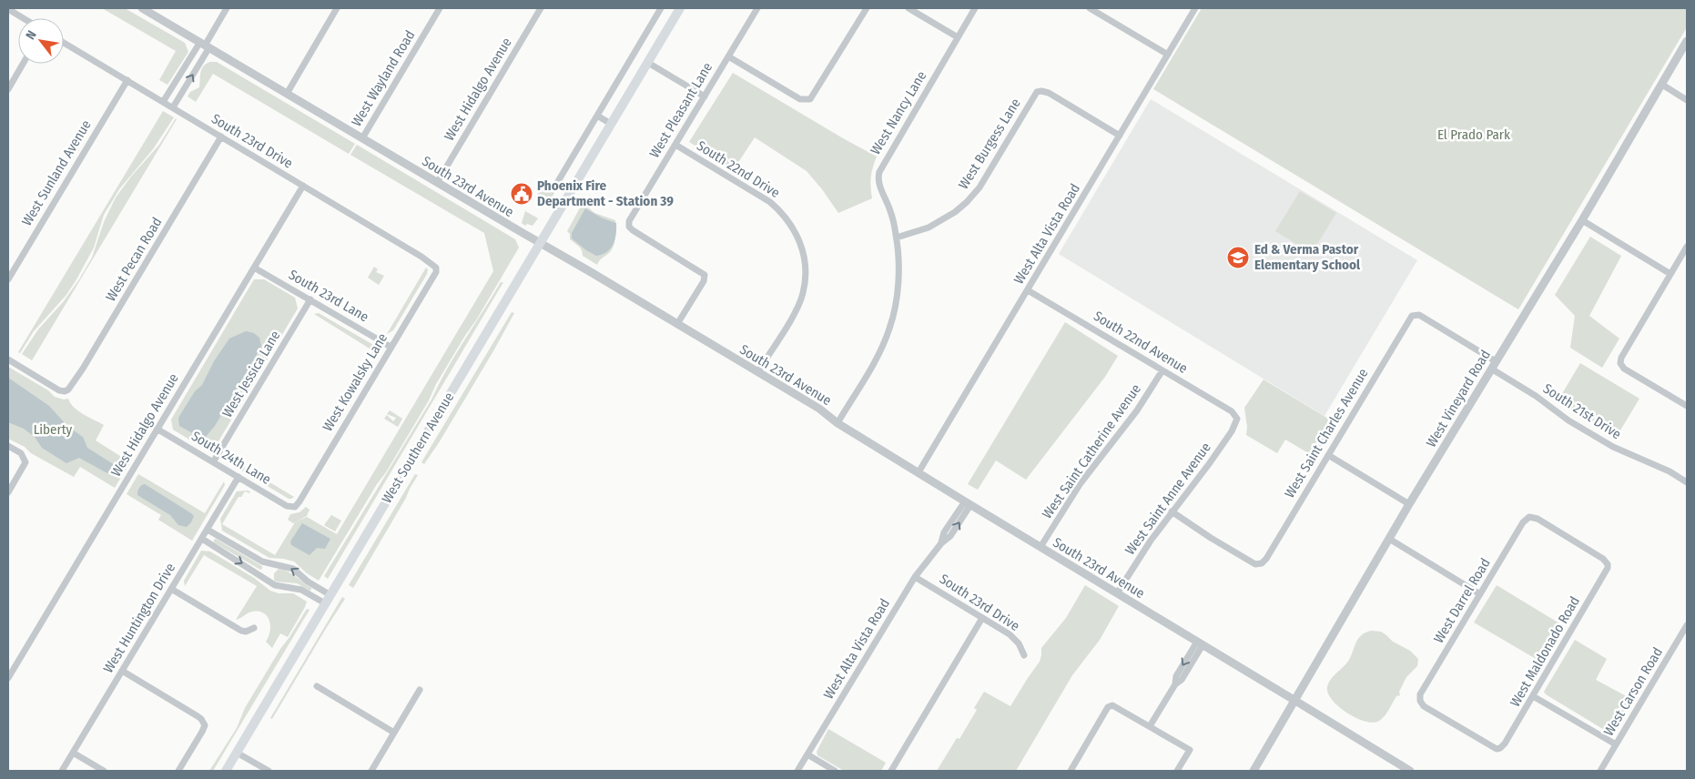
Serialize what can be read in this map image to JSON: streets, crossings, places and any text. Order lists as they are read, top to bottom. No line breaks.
{"streets":{"main road":["West Southern Avenue"],"street":["West Wayland Road","West Hidalgo Avenue","West Pleasant Lane","West Nancy Lane","South 23rd Drive","West Burgess Lane","South 22nd Drive","West Sunland Avenue","South 23rd Avenue","West Alta Vista Road","West Pecan Road","South 23rd Lane","South 22nd Avenue","West Jessica Lane","West Kowalsky Lane","West Vineyard Road","South 21st Drive","West Saint Charles Avenue","West Saint Catherine Avenue","South 24th Lane","West Saint Anne Avenue","West Darrel Road","West Huntington Drive","West Maldonado Road","West Carson Road"]},"crossings":[["West Wayland Road","South 23rd Avenue"],["West Hidalgo Avenue","South 23rd Drive"],["West Hidalgo Avenue","South 23rd Avenue"],["West Hidalgo Avenue","South 23rd Lane"],["West Hidalgo Avenue","South 24th Lane"],["West Pleasant Lane","South 22nd Drive"],["West Pleasant Lane","South 23rd Avenue"],["West Nancy Lane","West Burgess Lane"],["South 23rd Drive","West Sunland Avenue"],["South 23rd Drive","West Alta Vista Road"],["South 23rd Drive","West Pecan Road"],["South 23rd Drive","West Kowalsky Lane"],["West Burgess Lane","West Alta Vista Road"],["South 22nd Drive","South 23rd Avenue"],["South 23rd Avenue","West Alta Vista Road"],["South 23rd Avenue","West Vineyard Road"],["South 23rd Avenue","West Southern Avenue"],["South 23rd Avenue","West Saint Catherine Avenue"],["South 23rd Avenue","West Saint Anne Avenue"],["West Alta Vista Road","South 22nd Avenue"],["South 23rd Lane","West Jessica Lane"],["South 23rd Lane","West Kowalsky Lane"],["South 22nd Avenue","West Saint Catherine Avenue"],["South 22nd Avenue","West Saint Anne Avenue"],["West Jessica Lane","South 24th Lane"],["West Kowalsky Lane","South 24th Lane"],["West Vineyard Road","South 21st Drive"],["West Vineyard Road","West Saint Charles Avenue"],["West Saint Charles Avenue","West Saint Anne Avenue"],["South 24th Lane","West Huntington Drive"],["West Darrel Road","West Maldonado Road"]],"parks":["El Prado Park","Liberty"],"places":{"public building":["Phoenix Fire Department - Station 39"],"school or university":["Ed & Verma Pastor Elementary School"]},"north":"top left"}
